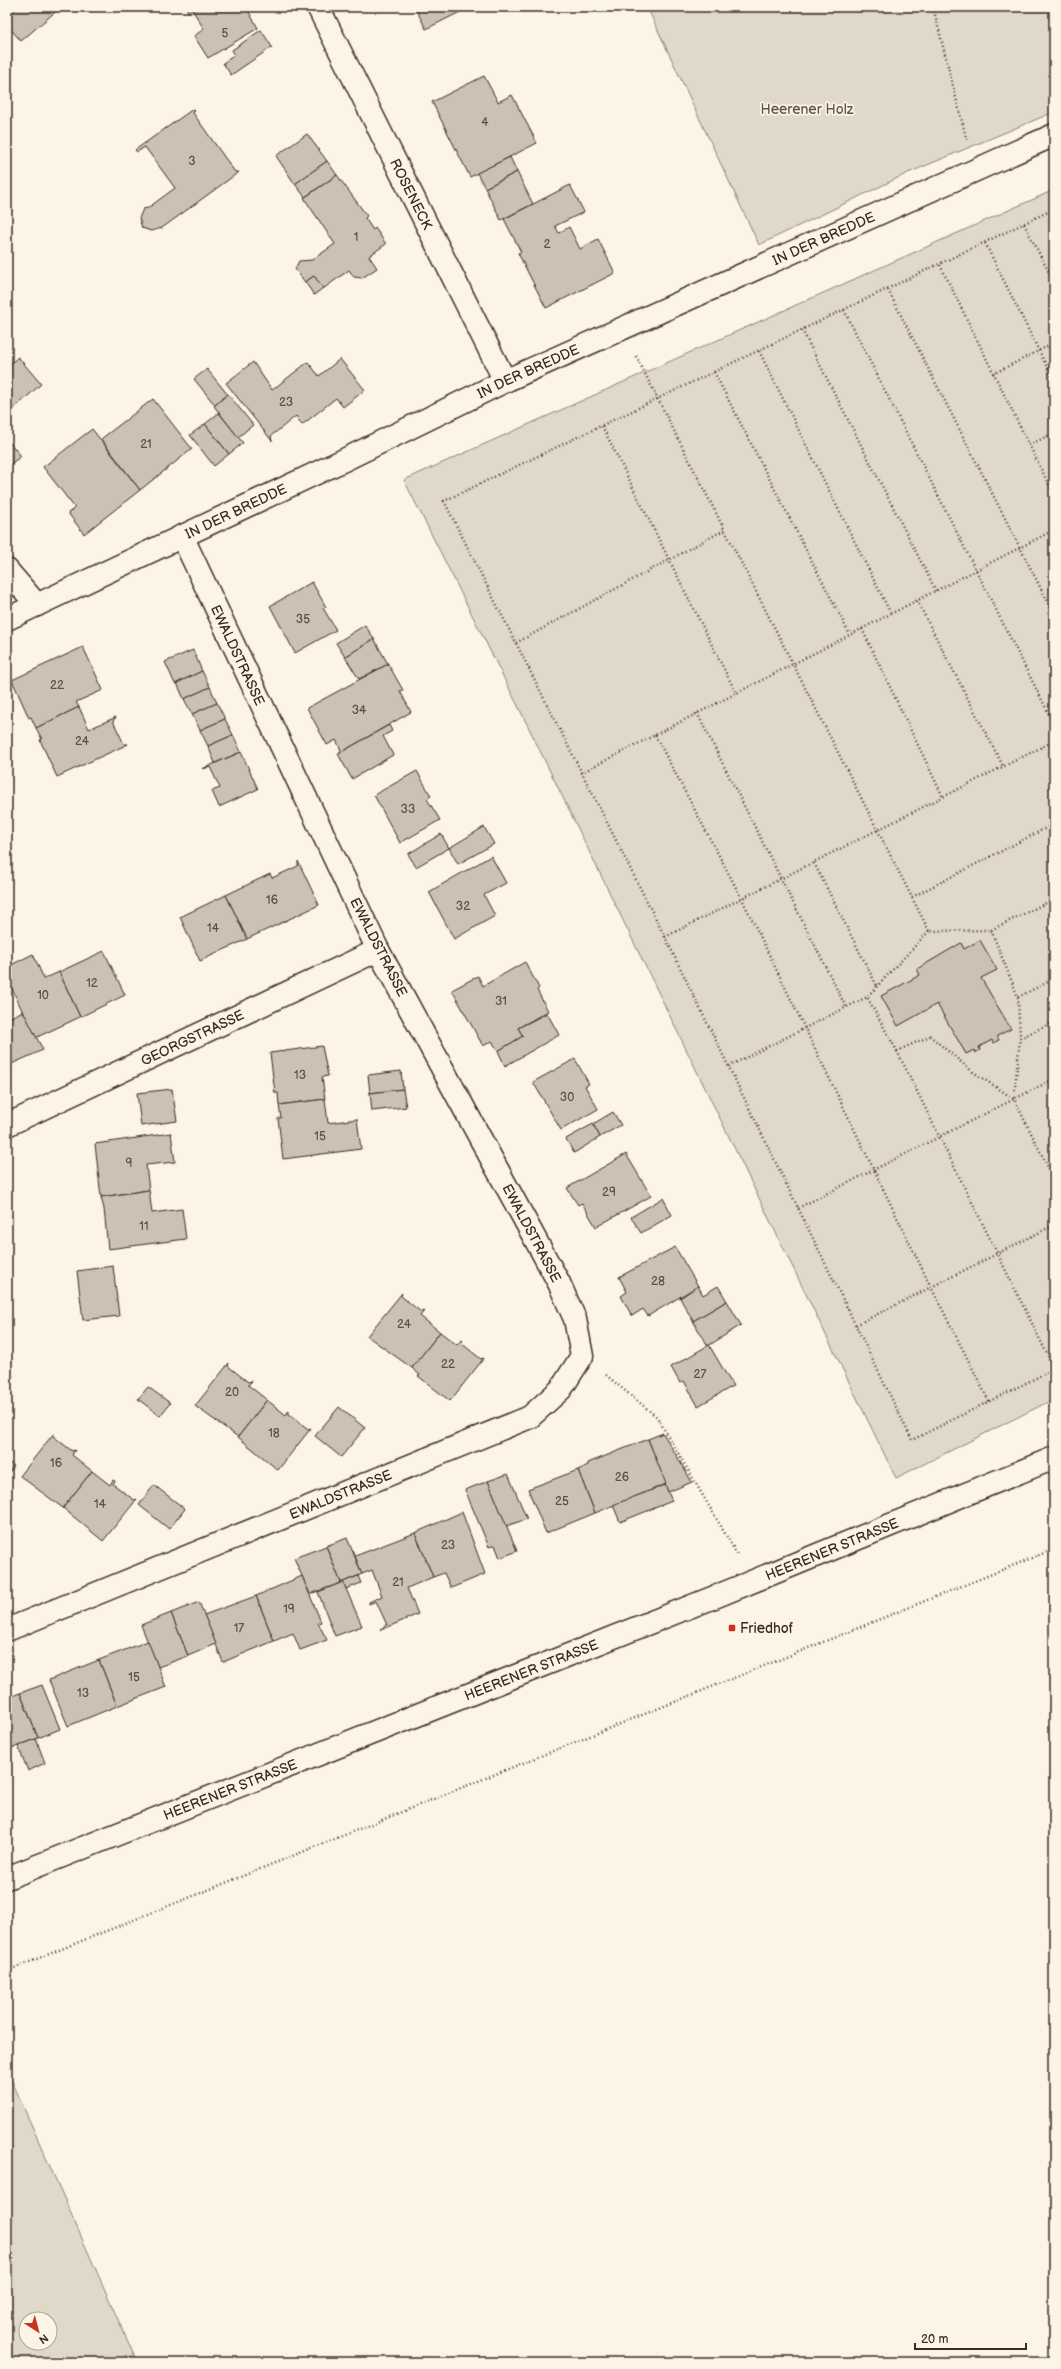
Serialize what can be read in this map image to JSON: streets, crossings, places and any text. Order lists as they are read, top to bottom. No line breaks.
{"streets":{"street":["ROSENECK","IN DER BREDDE","EWALDSTRASSE","GEORGSTRASSE","HEERENER STRASSE"]},"crossings":[["ROSENECK","IN DER BREDDE"],["IN DER BREDDE","EWALDSTRASSE"],["EWALDSTRASSE","GEORGSTRASSE"]],"parks":["Heerener Holz"],"places":{"transit":["Friedhof"]},"house_numbers":["5","4","3","1","2","23","21","35","22","34","24","33","16","32","14","12","10","31","13","30","15","9","29","11","28","24","22","27","20","18","16","26","25","14","23","21","19","17","15","13"],"scale_bar":"20 m","north":"bottom right"}
